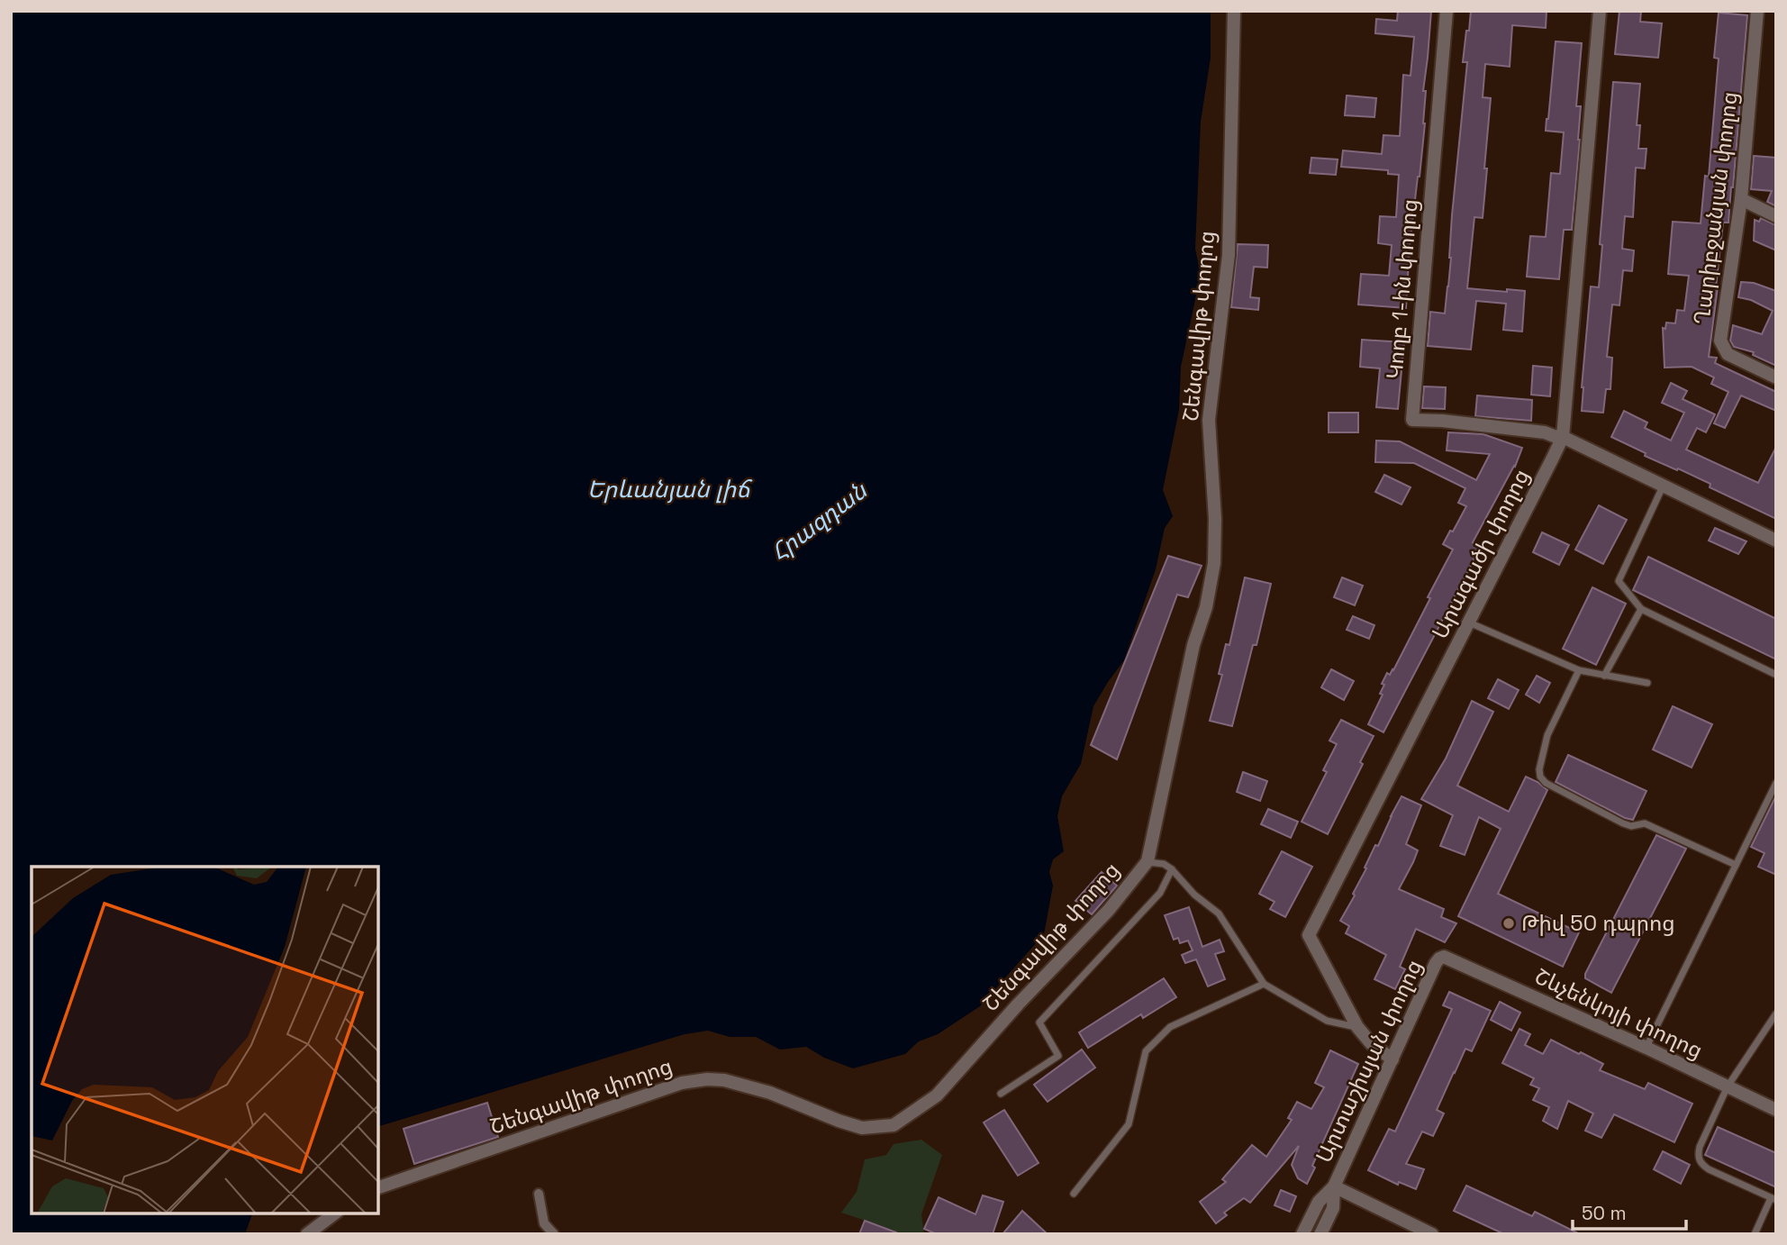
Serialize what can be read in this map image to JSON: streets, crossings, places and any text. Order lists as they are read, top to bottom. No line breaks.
{"streets":{"street":["Ղարիբջանյան փողոց","Կողբ 1-ին փողոց","Շենգավիթ փողոց","Արագածի փողոց","Շևչենկոյի փողոց","Արտաշիսյան փողոց"]},"crossings":[["Կողբ 1-ին փողոց","Արագածի փողոց"],["Արագածի փողոց","Արտաշիսյան փողոց"],["Շևչենկոյի փողոց","Արտաշիսյան փողոց"]],"water":["Երևանյան լիճ","Հրազդան"],"places":["Թիվ 50 դպրոց"],"scale_bar":"50 m"}
